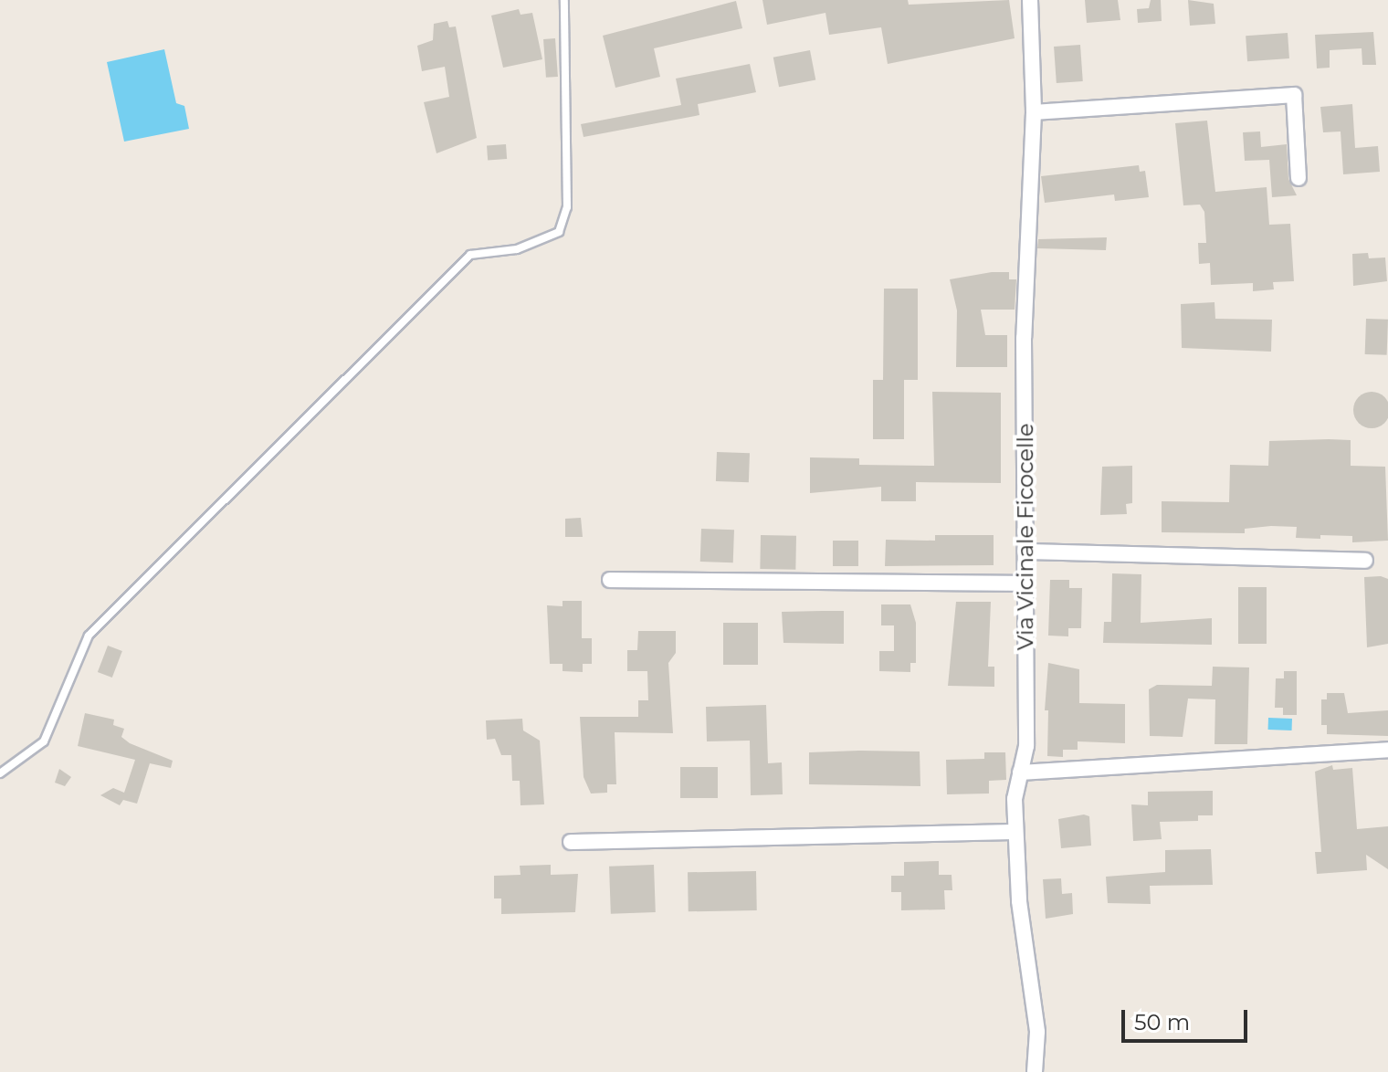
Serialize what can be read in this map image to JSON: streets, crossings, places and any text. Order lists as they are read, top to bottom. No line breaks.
{"streets":{"street":["Via Vicinale Ficocelle"]},"scale_bar":"50 m"}
